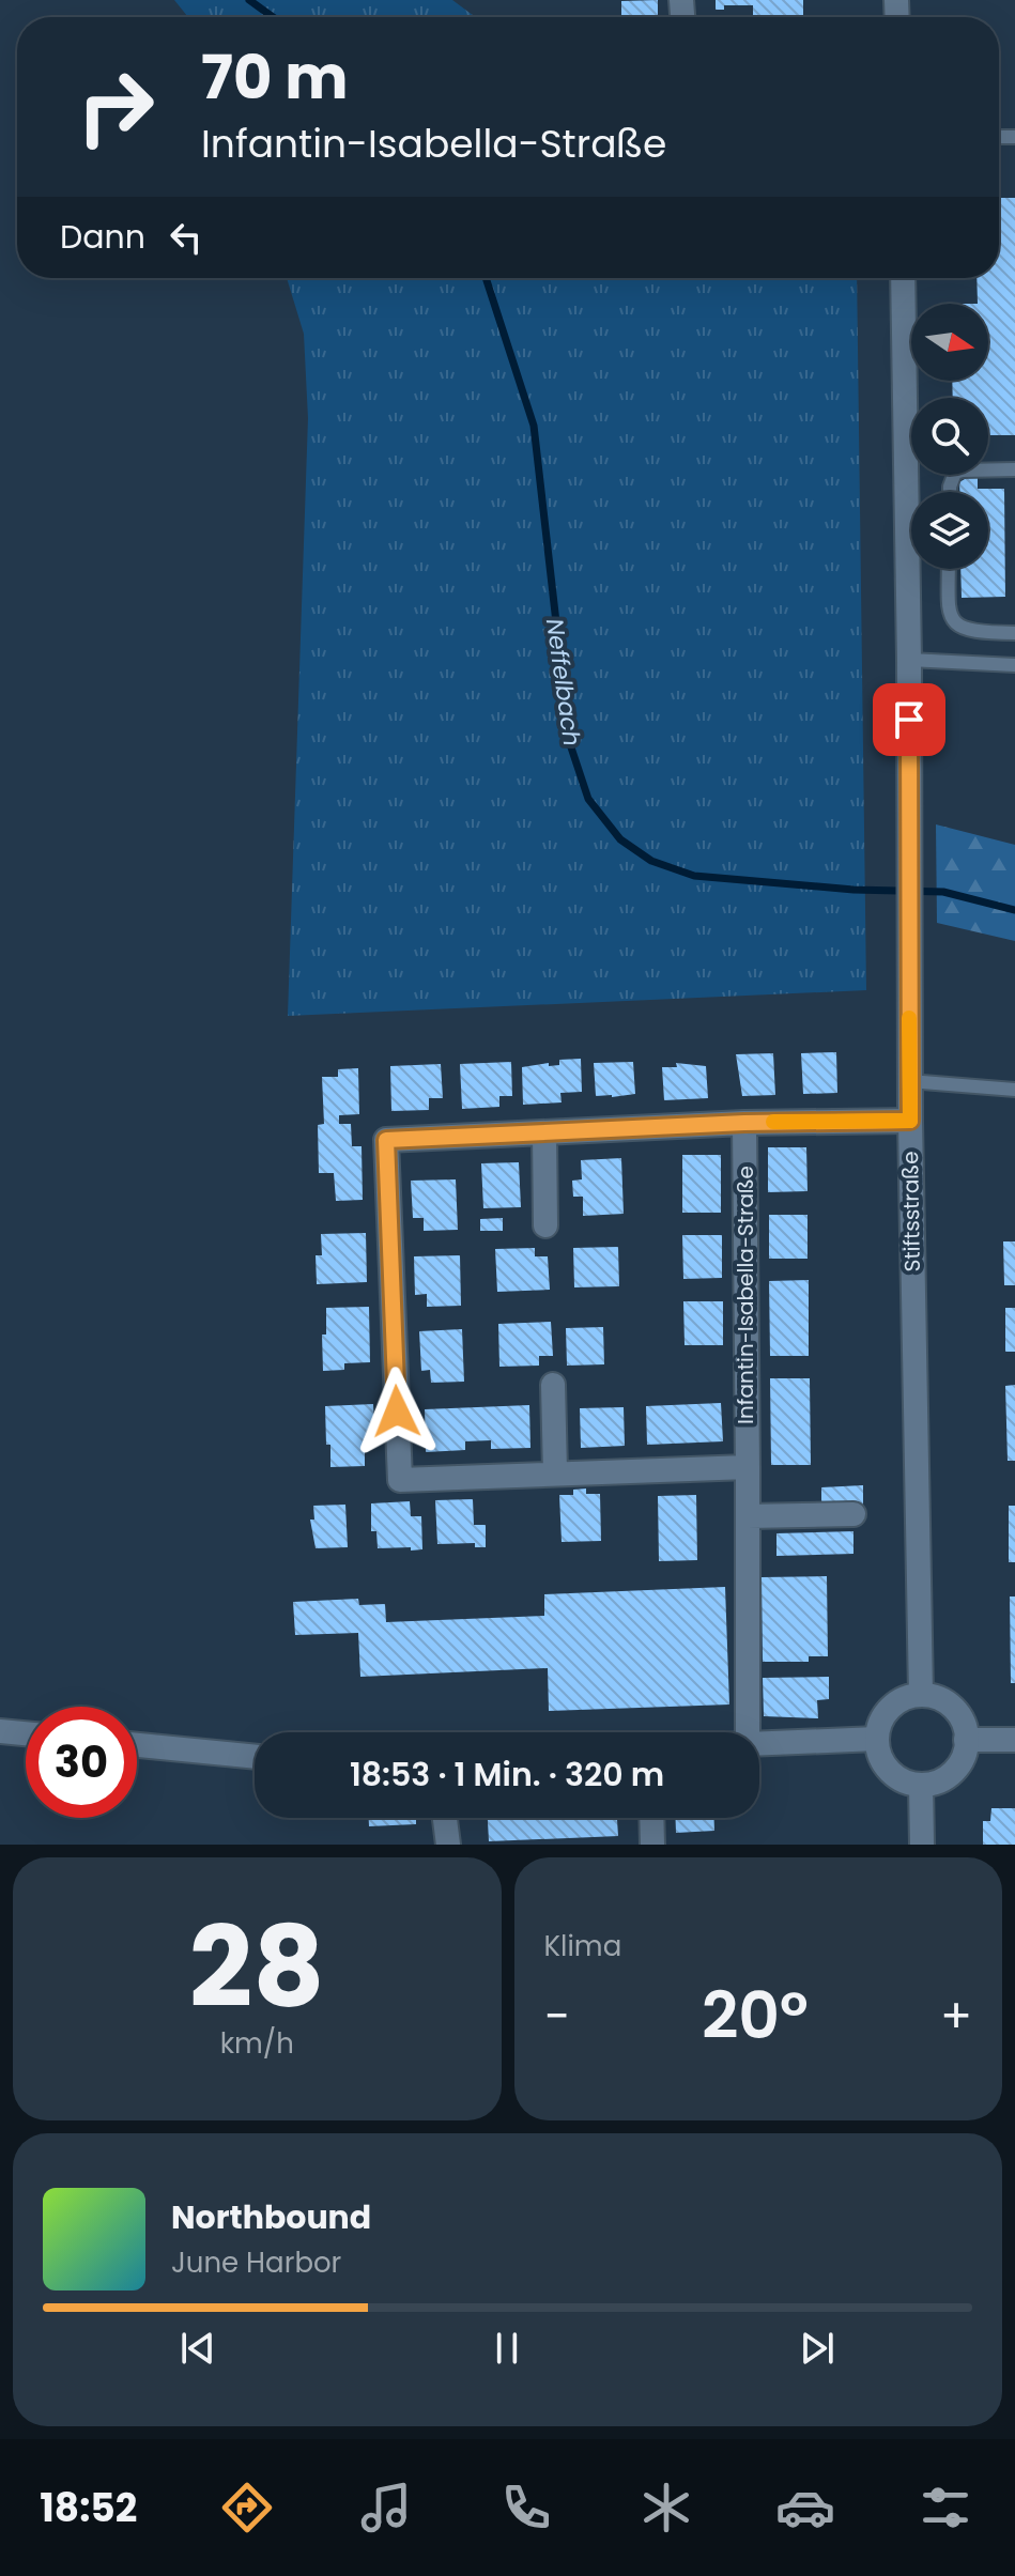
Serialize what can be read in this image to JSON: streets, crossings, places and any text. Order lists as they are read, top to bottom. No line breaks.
{"streets":{"street":["Stiftsstraße","Infantin-Isabella-Straße"]},"water":["Neffelbach"],"north":"right","page":{"turn":["70 m","Infantin-Isabella-Straße"],"then":"Dann","limit":"30","trip":"18:53 · 1 Min. · 320 m","tile":[["28","km/h"],"Klima"],"heat":["−","20°","+"],"song":["Northbound","June Harbor"],"tabs":"18:52"}}
